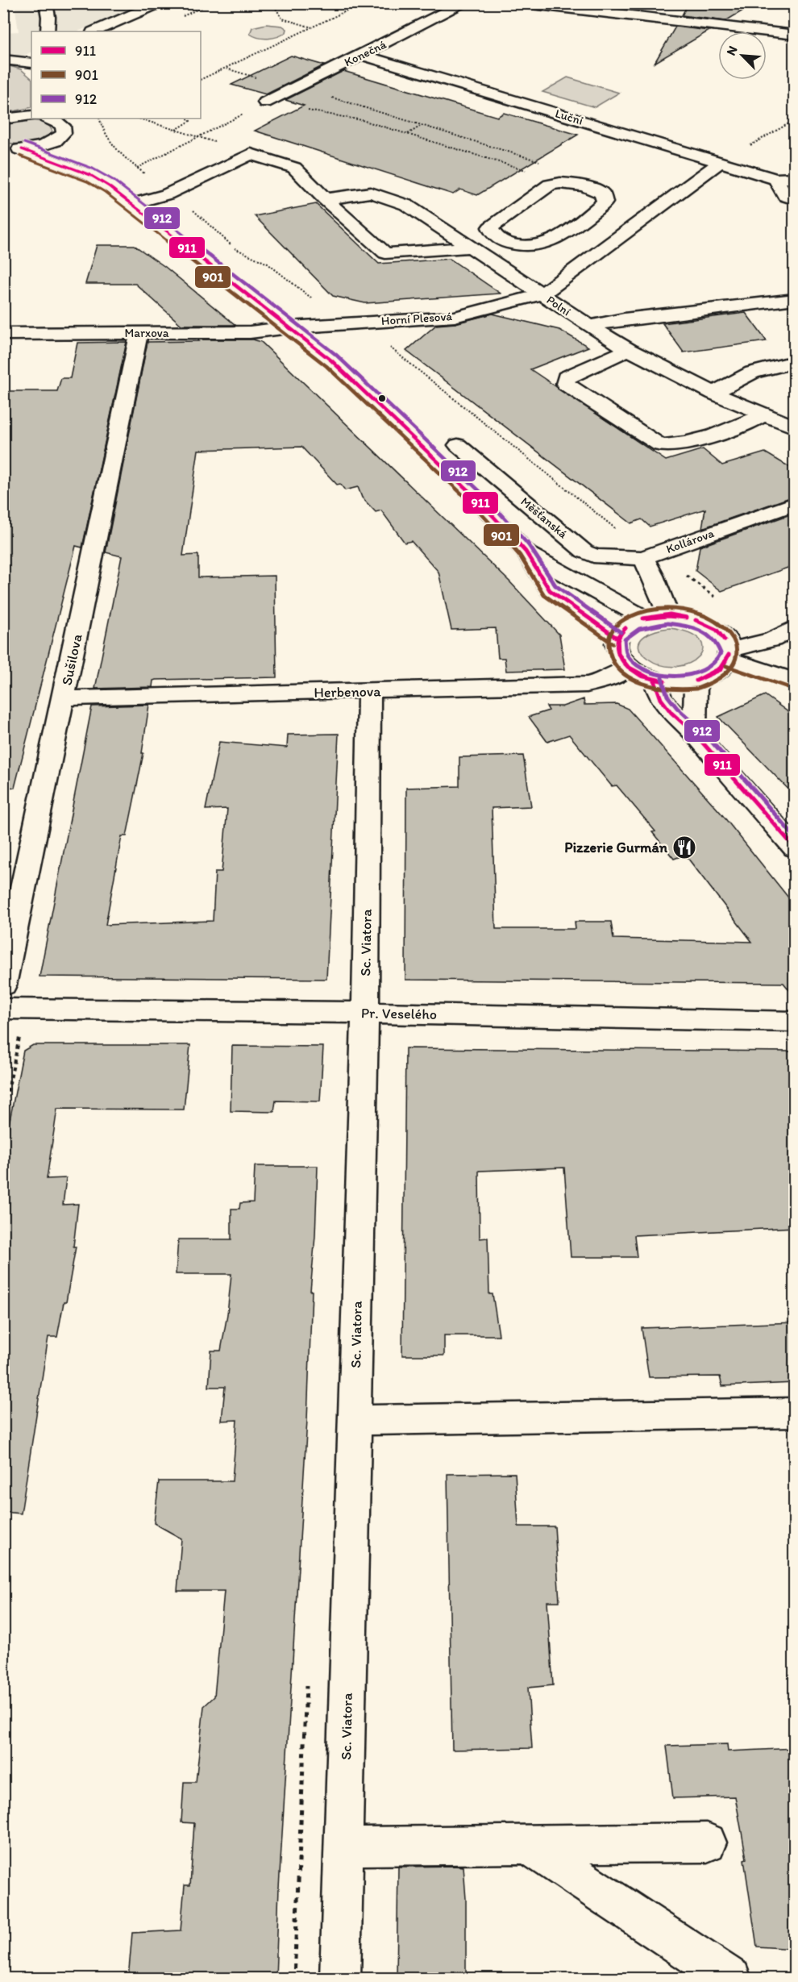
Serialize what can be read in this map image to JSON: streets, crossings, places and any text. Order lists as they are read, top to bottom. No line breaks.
{"streets":{"street":["Konečná","Luční","Polní","Horní Plesová","Marxova","Měšťanská","Kollárova","Sušilova","Herbenova","Sc. Viatora","Pr. Veselého"]},"crossings":[["Konečná","Luční"],["Polní","Horní Plesová"],["Horní Plesová","Marxova"],["Marxova","Sušilova"],["Měšťanská","Kollárova"],["Sušilova","Herbenova"],["Herbenova","Sc. Viatora"],["Sc. Viatora","Pr. Veselého"]],"places":{"restaurant":["Pizzerie Gurmán"]},"lines":["transit line 912","transit line 911","transit line 901"],"legend":["911","901","912"],"north":"top left"}
